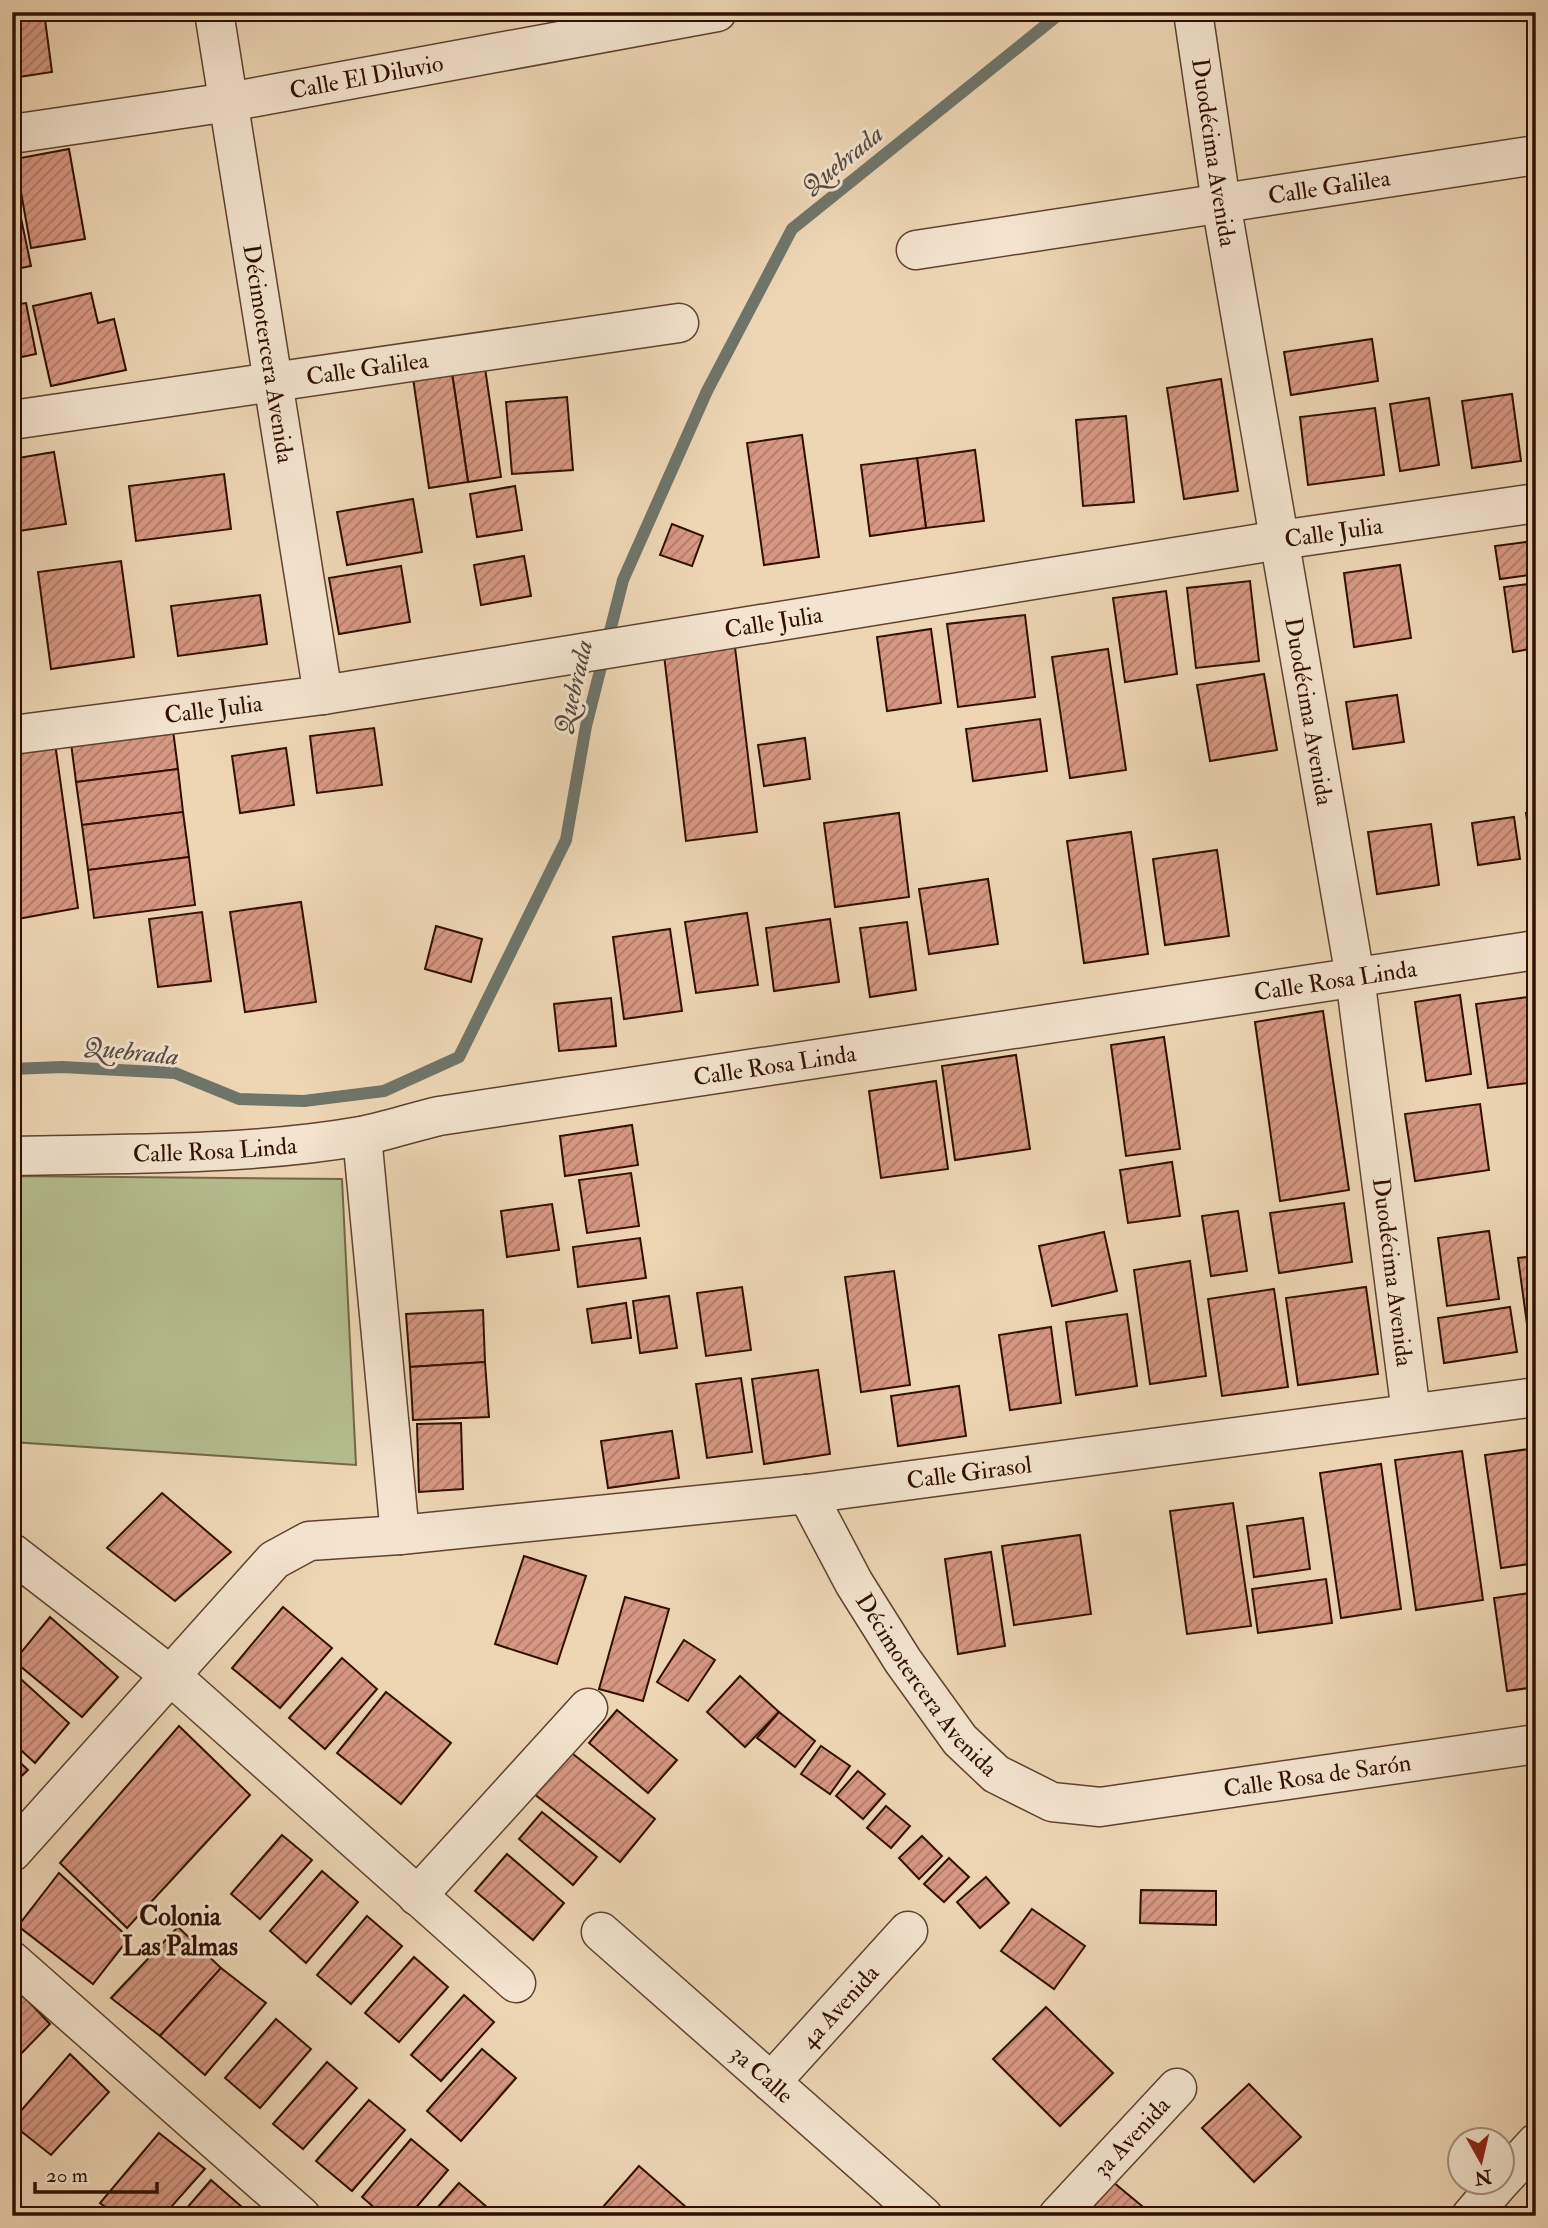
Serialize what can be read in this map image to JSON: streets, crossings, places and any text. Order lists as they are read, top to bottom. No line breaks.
{"streets":{"street":["Calle El Diluvio","Duodécima Avenida","Calle Galilea","Décimotercera Avenida","Calle Julia","Calle Rosa Linda","Calle Girasol","Calle Rosa de Sarón","4a Avenida","3a Calle","3a Avenida"]},"crossings":[["Calle El Diluvio","Décimotercera Avenida"],["Duodécima Avenida","Calle Galilea"],["Duodécima Avenida","Calle Julia"],["Duodécima Avenida","Calle Rosa Linda"],["Duodécima Avenida","Calle Girasol"],["Calle Galilea","Décimotercera Avenida"],["Décimotercera Avenida","Calle Julia"],["Décimotercera Avenida","Calle Girasol"],["Décimotercera Avenida","Calle Rosa de Sarón"],["4a Avenida","3a Calle"]],"districts":["Colonia Las Palmas"],"water":["Quebrada"],"scale_bar":"20 m","north":"bottom"}
